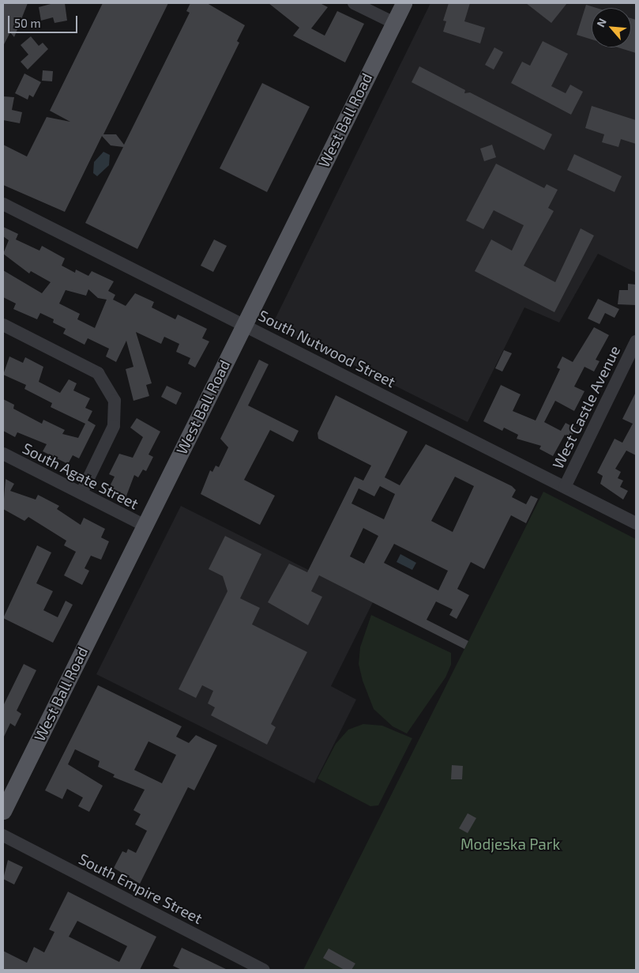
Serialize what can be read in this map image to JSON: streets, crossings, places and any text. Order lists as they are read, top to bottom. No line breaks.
{"streets":{"main road":["West Ball Road"],"street":["South Nutwood Street","West Castle Avenue","South Agate Street","South Empire Street"]},"crossings":[["West Ball Road","South Nutwood Street"],["West Ball Road","South Agate Street"],["South Nutwood Street","West Castle Avenue"]],"parks":["Modjeska Park"],"scale_bar":"50 m","north":"top left"}
